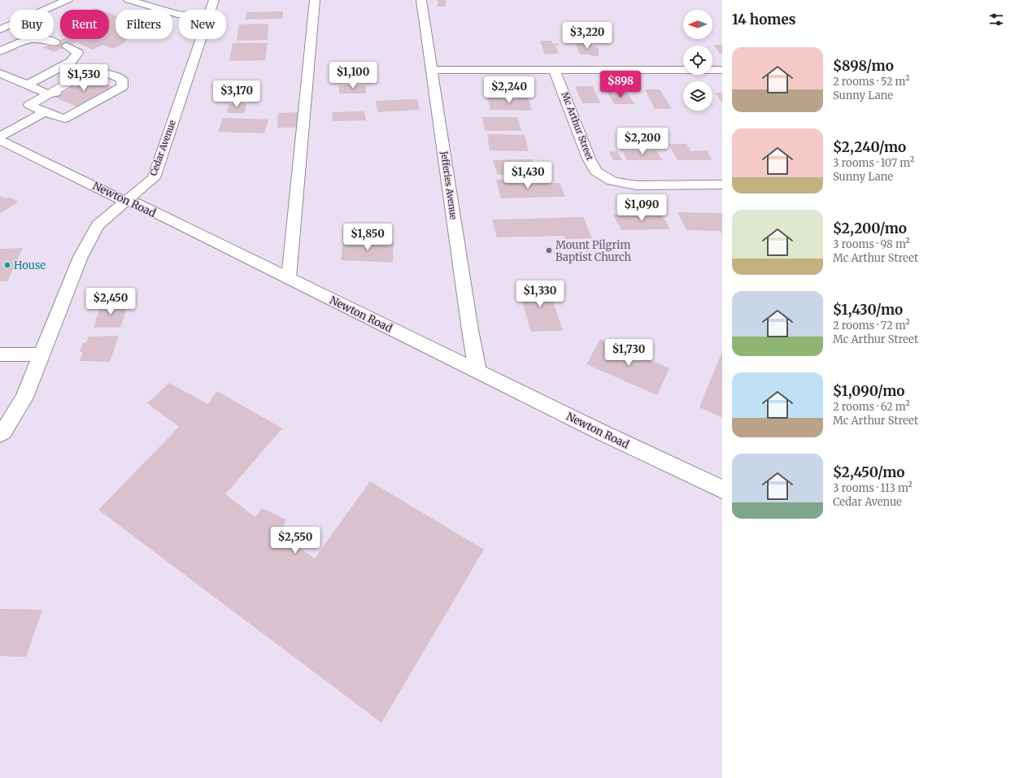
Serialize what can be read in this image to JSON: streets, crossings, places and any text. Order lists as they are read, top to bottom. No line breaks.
{"streets":{"street":["Mc Arthur Street","Cedar Avenue","Jefferies Avenue","Newton Road"]},"crossings":[["Cedar Avenue","Newton Road"],["Jefferies Avenue","Newton Road"]],"places":["Mount Pilgrim Baptist Church","House"],"north":"left","page":{"heading":"14 homes","chip":["Buy","Rent","Filters","New"],"price":["$3,220","$1,100","$1,530","$898","$2,240","$3,170","$2,200","$1,430","$1,090","$1,850","$1,330","$2,450","$1,730","$2,550"],"list":[{"name":"$898/mo","note":"2 rooms · 52 m² · Sunny Lane"},{"name":"$2,240/mo","note":"3 rooms · 107 m² · Sunny Lane"},{"name":"$2,200/mo","note":"3 rooms · 98 m² · Mc Arthur Street"},{"name":"$1,430/mo","note":"2 rooms · 72 m² · Mc Arthur Street"},{"name":"$1,090/mo","note":"2 rooms · 62 m² · Mc Arthur Street"},{"name":"$2,450/mo","note":"3 rooms · 113 m² · Cedar Avenue"}]}}
